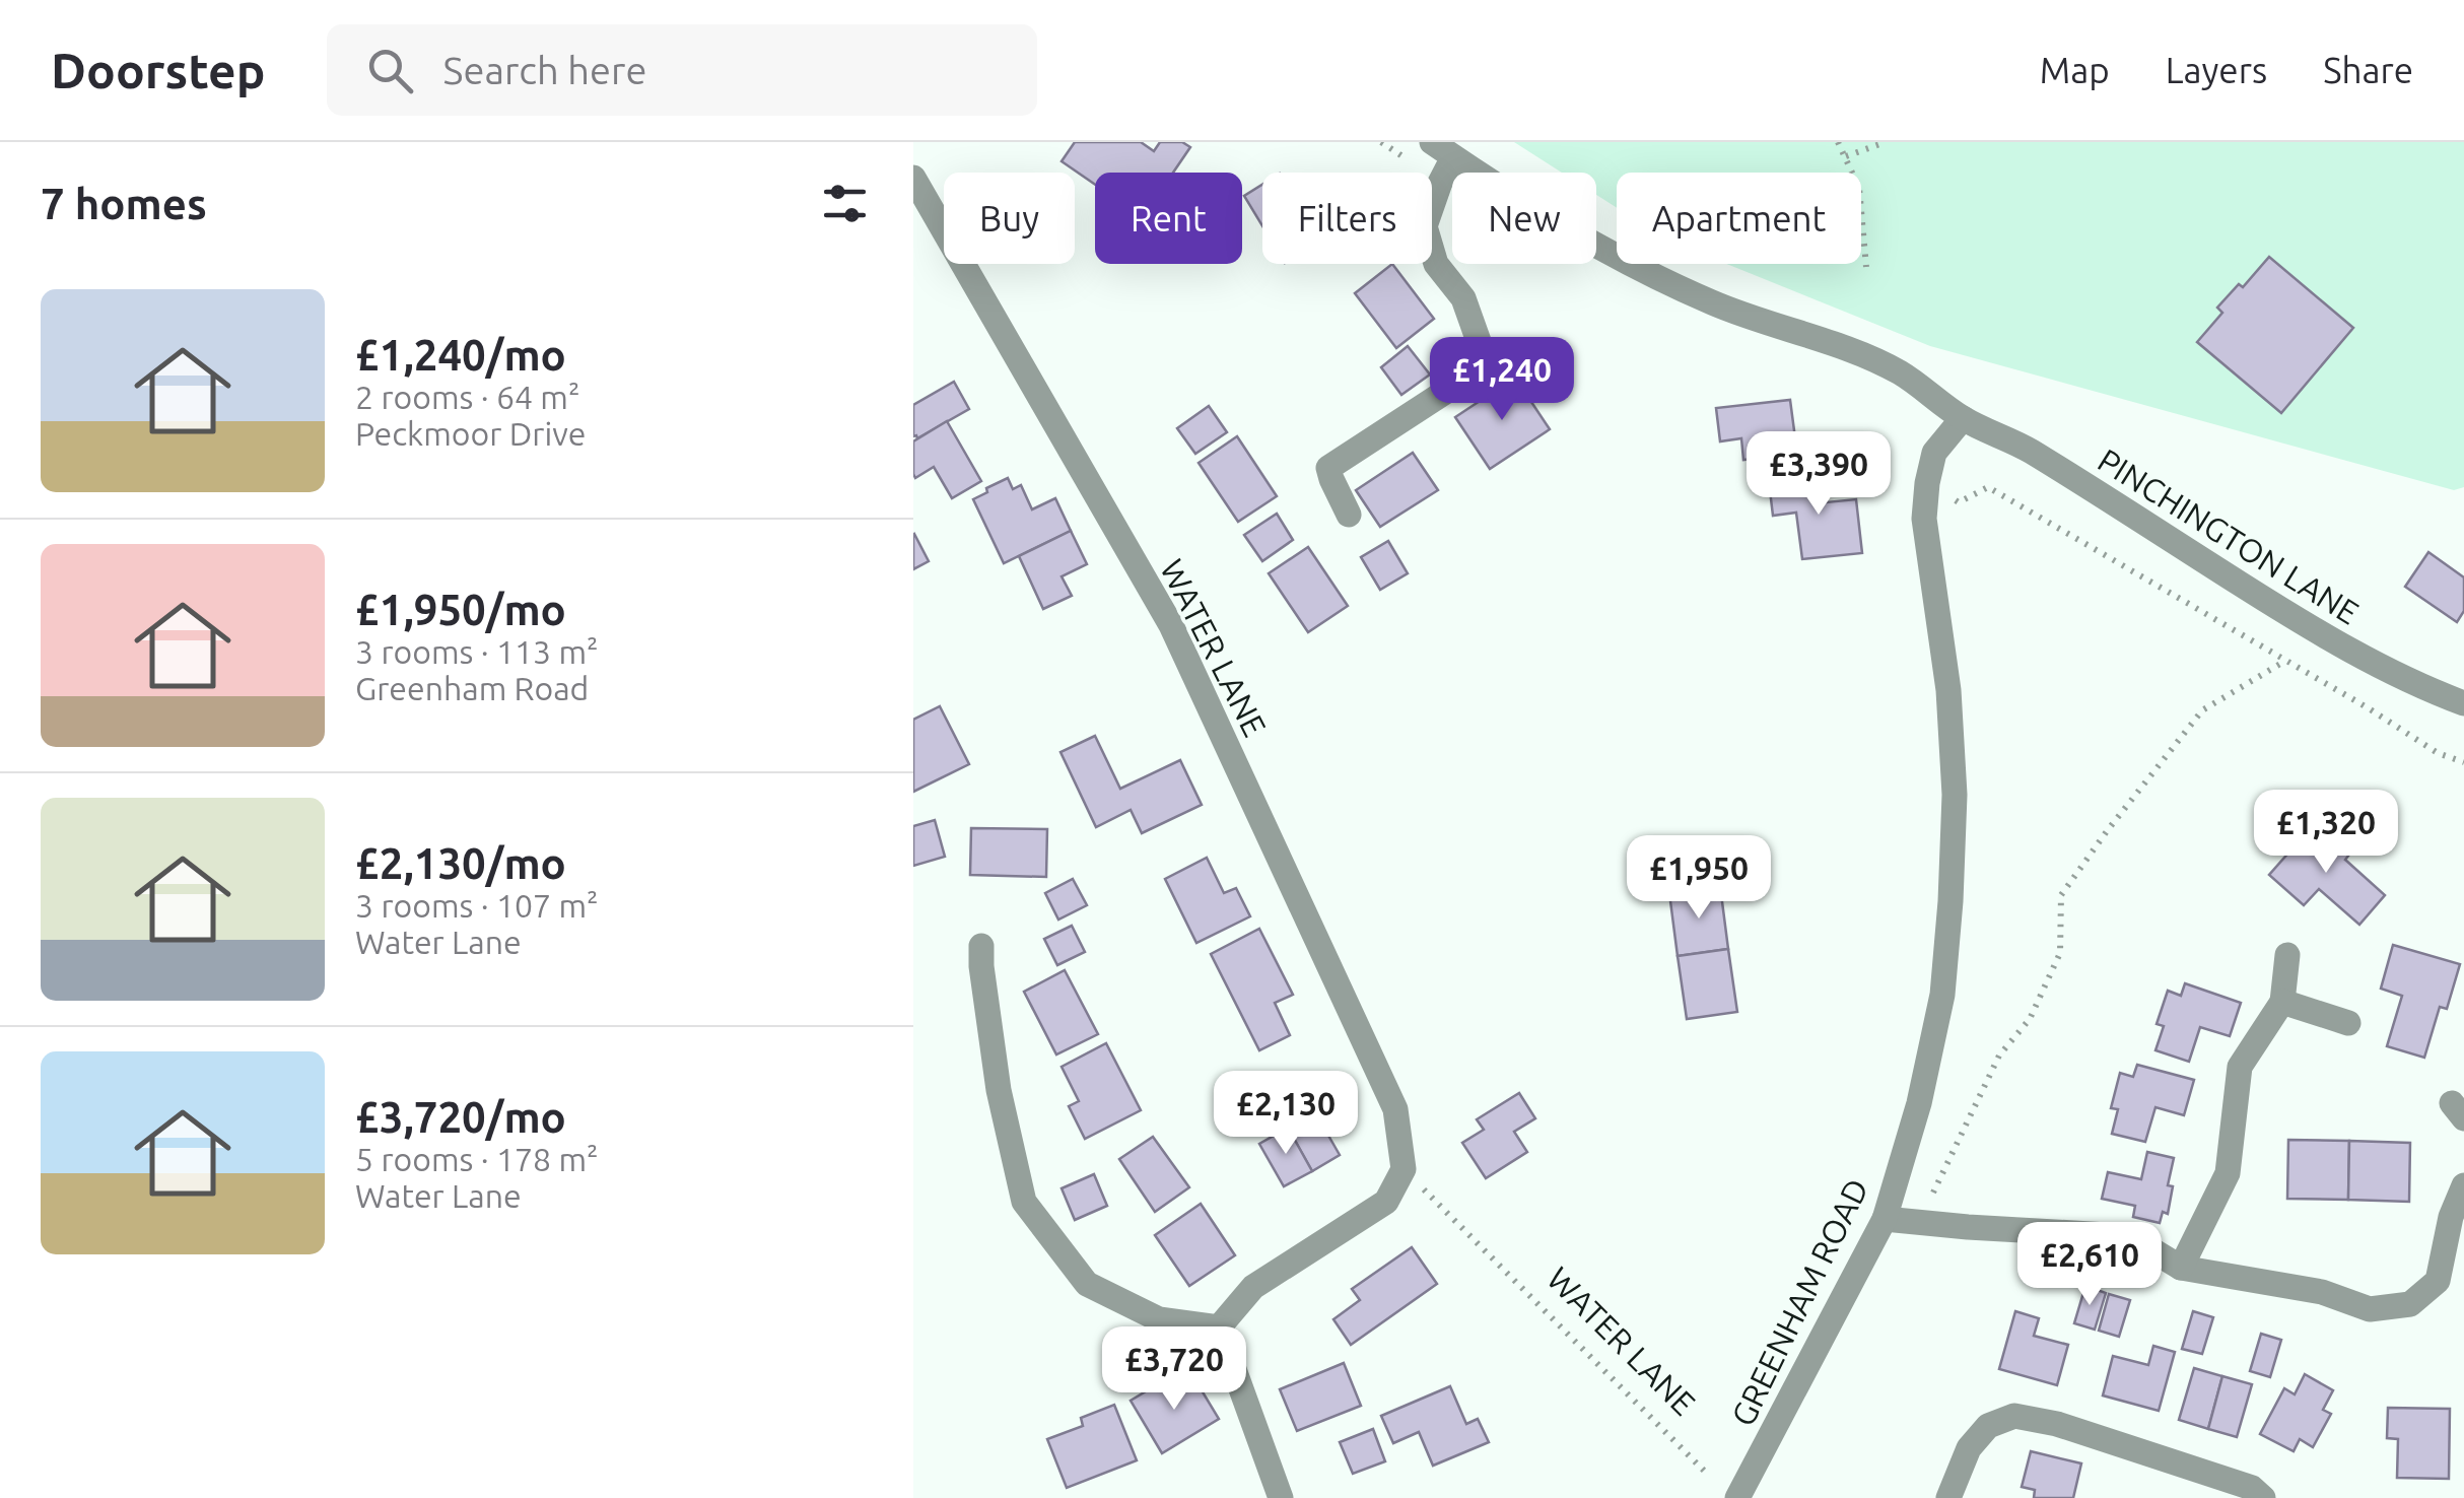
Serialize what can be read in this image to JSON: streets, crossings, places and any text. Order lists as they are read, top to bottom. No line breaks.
{"streets":{"street":["PINCHINGTON LANE","WATER LANE","GREENHAM ROAD"]},"crossings":[["PINCHINGTON LANE","GREENHAM ROAD"]],"page":{"header":"Doorstep","search":"Search here","nav":["Map","Layers","Share"],"heading":"7 homes","chip":["Buy","Rent","Filters","New","Apartment"],"list":[{"name":"£1,240/mo","note":"2 rooms · 64 m² · Peckmoor Drive"},{"name":"£1,950/mo","note":"3 rooms · 113 m² · Greenham Road"},{"name":"£2,130/mo","note":"3 rooms · 107 m² · Water Lane"},{"name":"£3,720/mo","note":"5 rooms · 178 m² · Water Lane"}],"price":["£1,240","£3,390","£1,320","£1,950","£2,130","£2,610","£3,720"]}}
